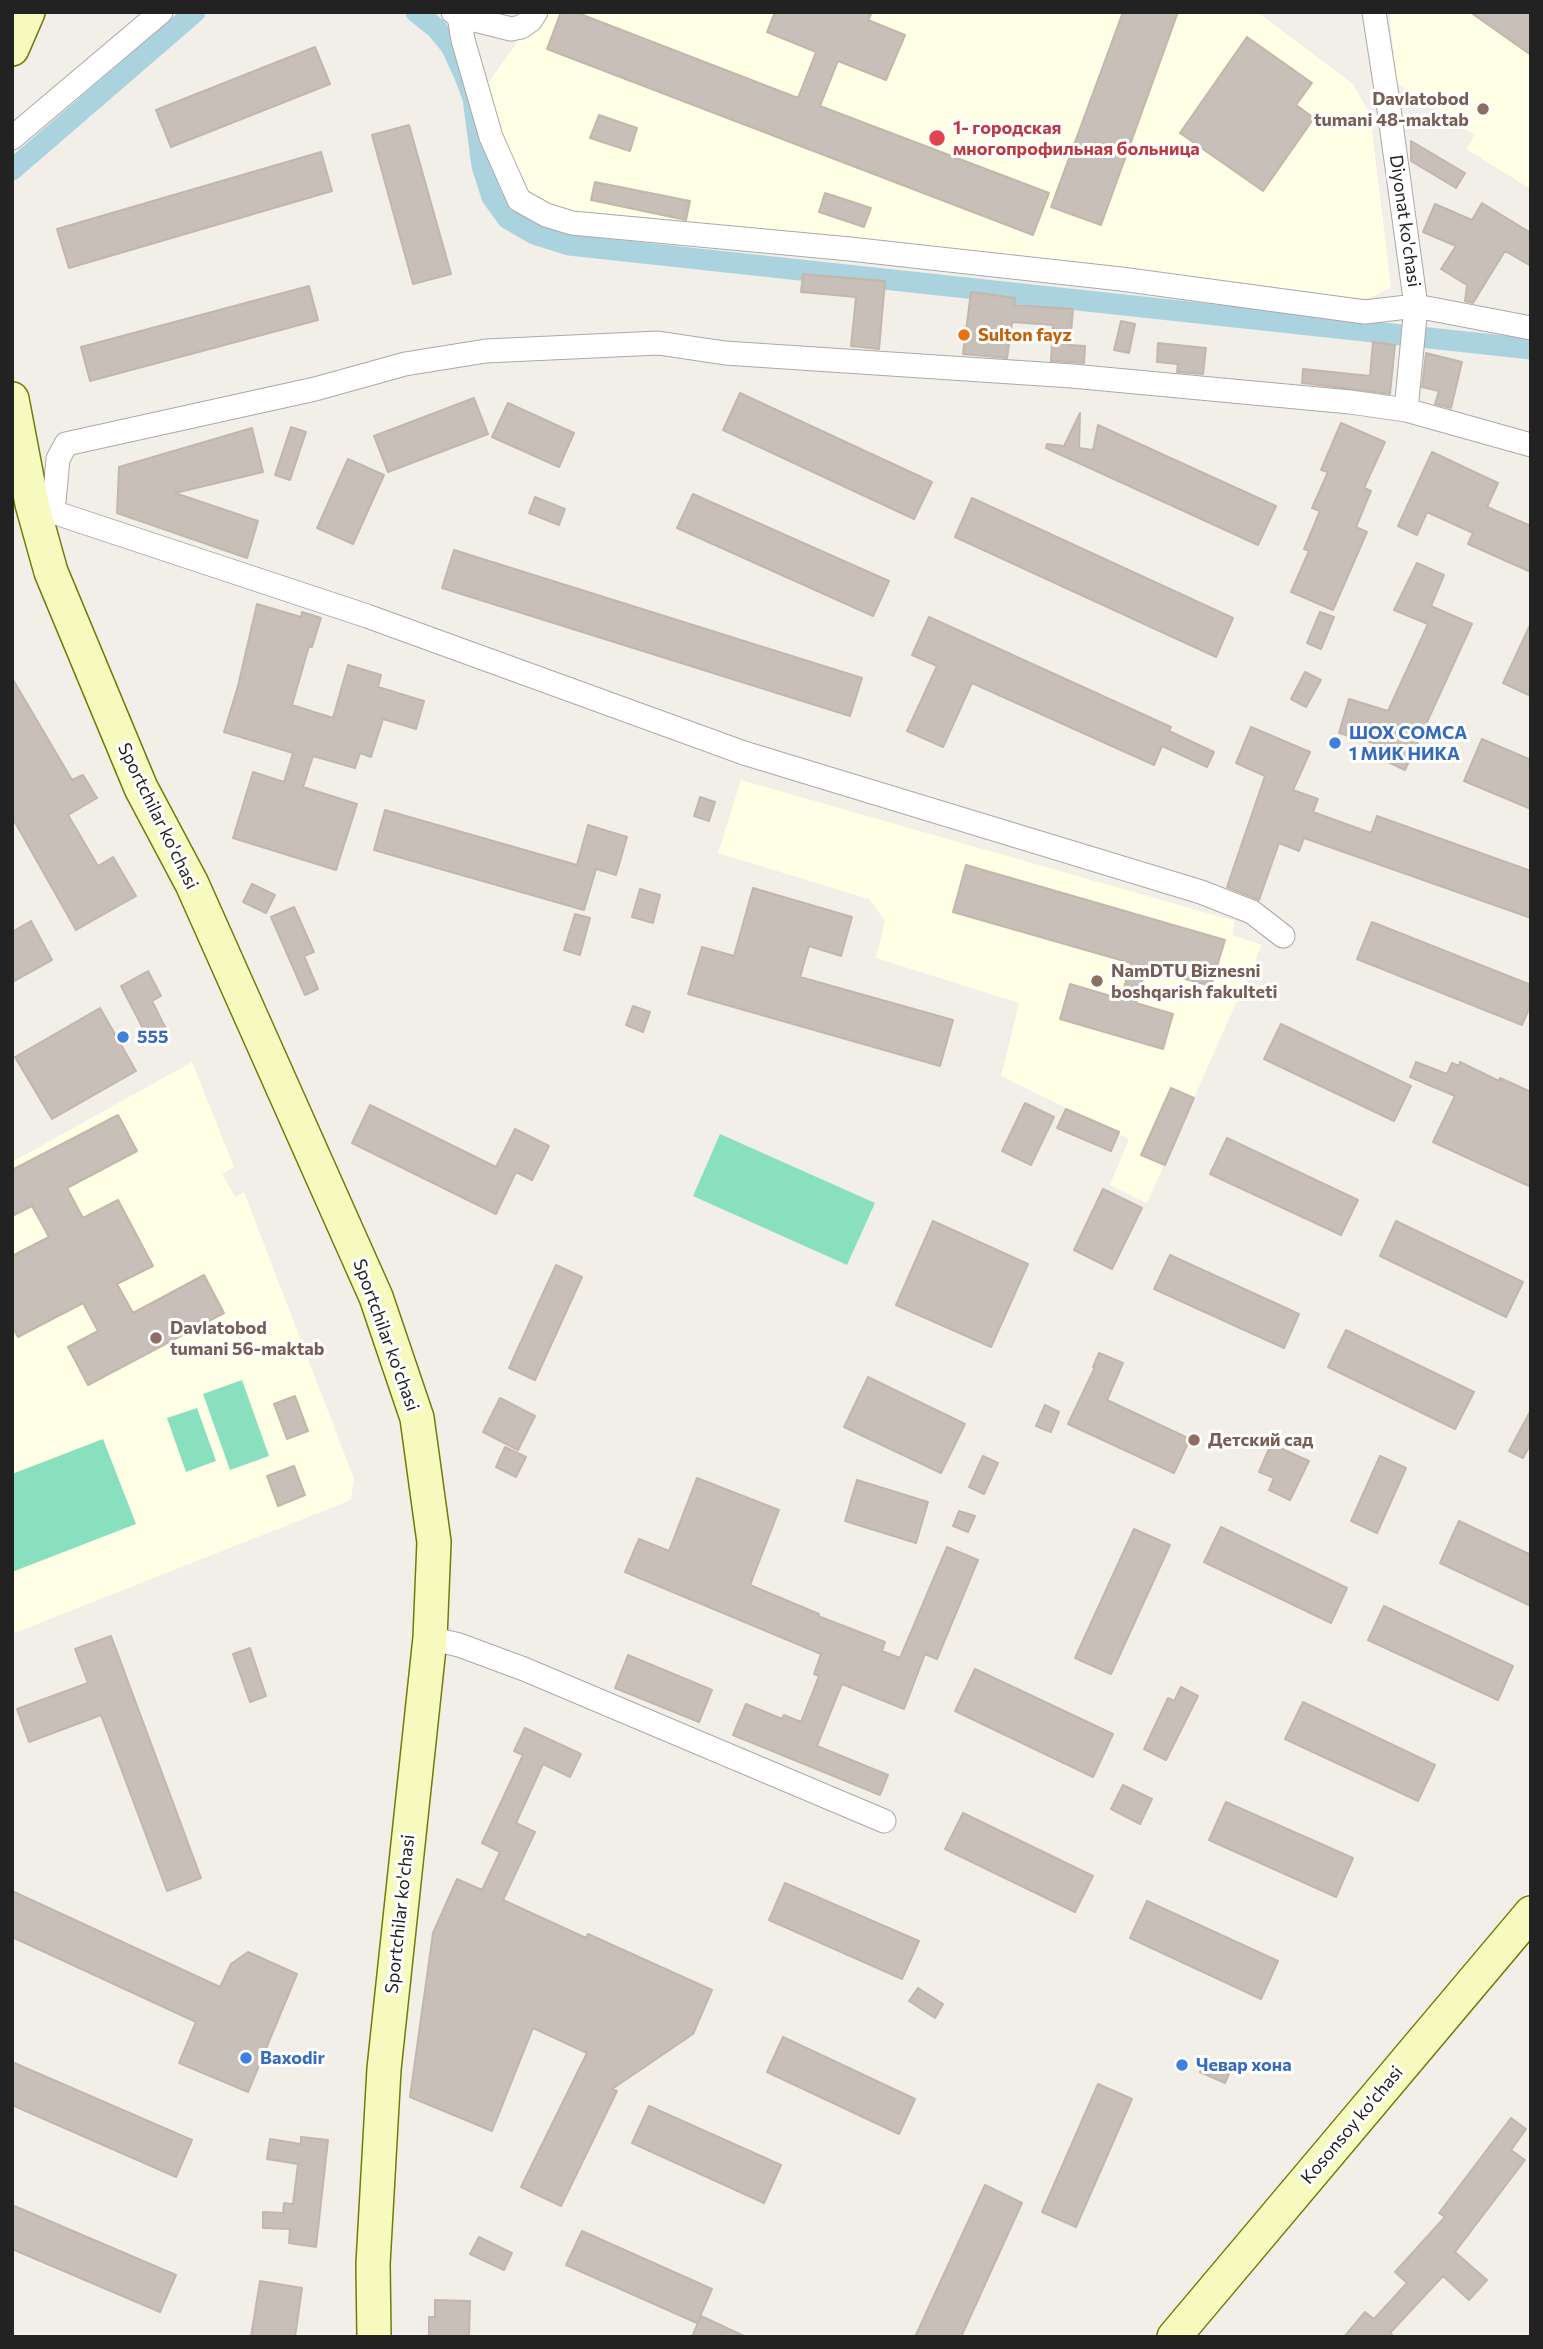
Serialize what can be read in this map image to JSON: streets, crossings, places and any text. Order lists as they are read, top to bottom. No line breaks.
{"streets":{"street":["Diyonat ko'chasi","Sportchilar ko'chasi","Kosonsoy ko’chasi"]},"places":["Davlatobod tumani 48-maktab","1- городская многопрофильная больница","Sulton fayz","ШОХ СОМСА 1 МИК НИКА","NamDTU Biznesni boshqarish fakulteti","555","Davlatobod tumani 56-maktab","Детский сад","Baxodir","Чевар хона"]}
